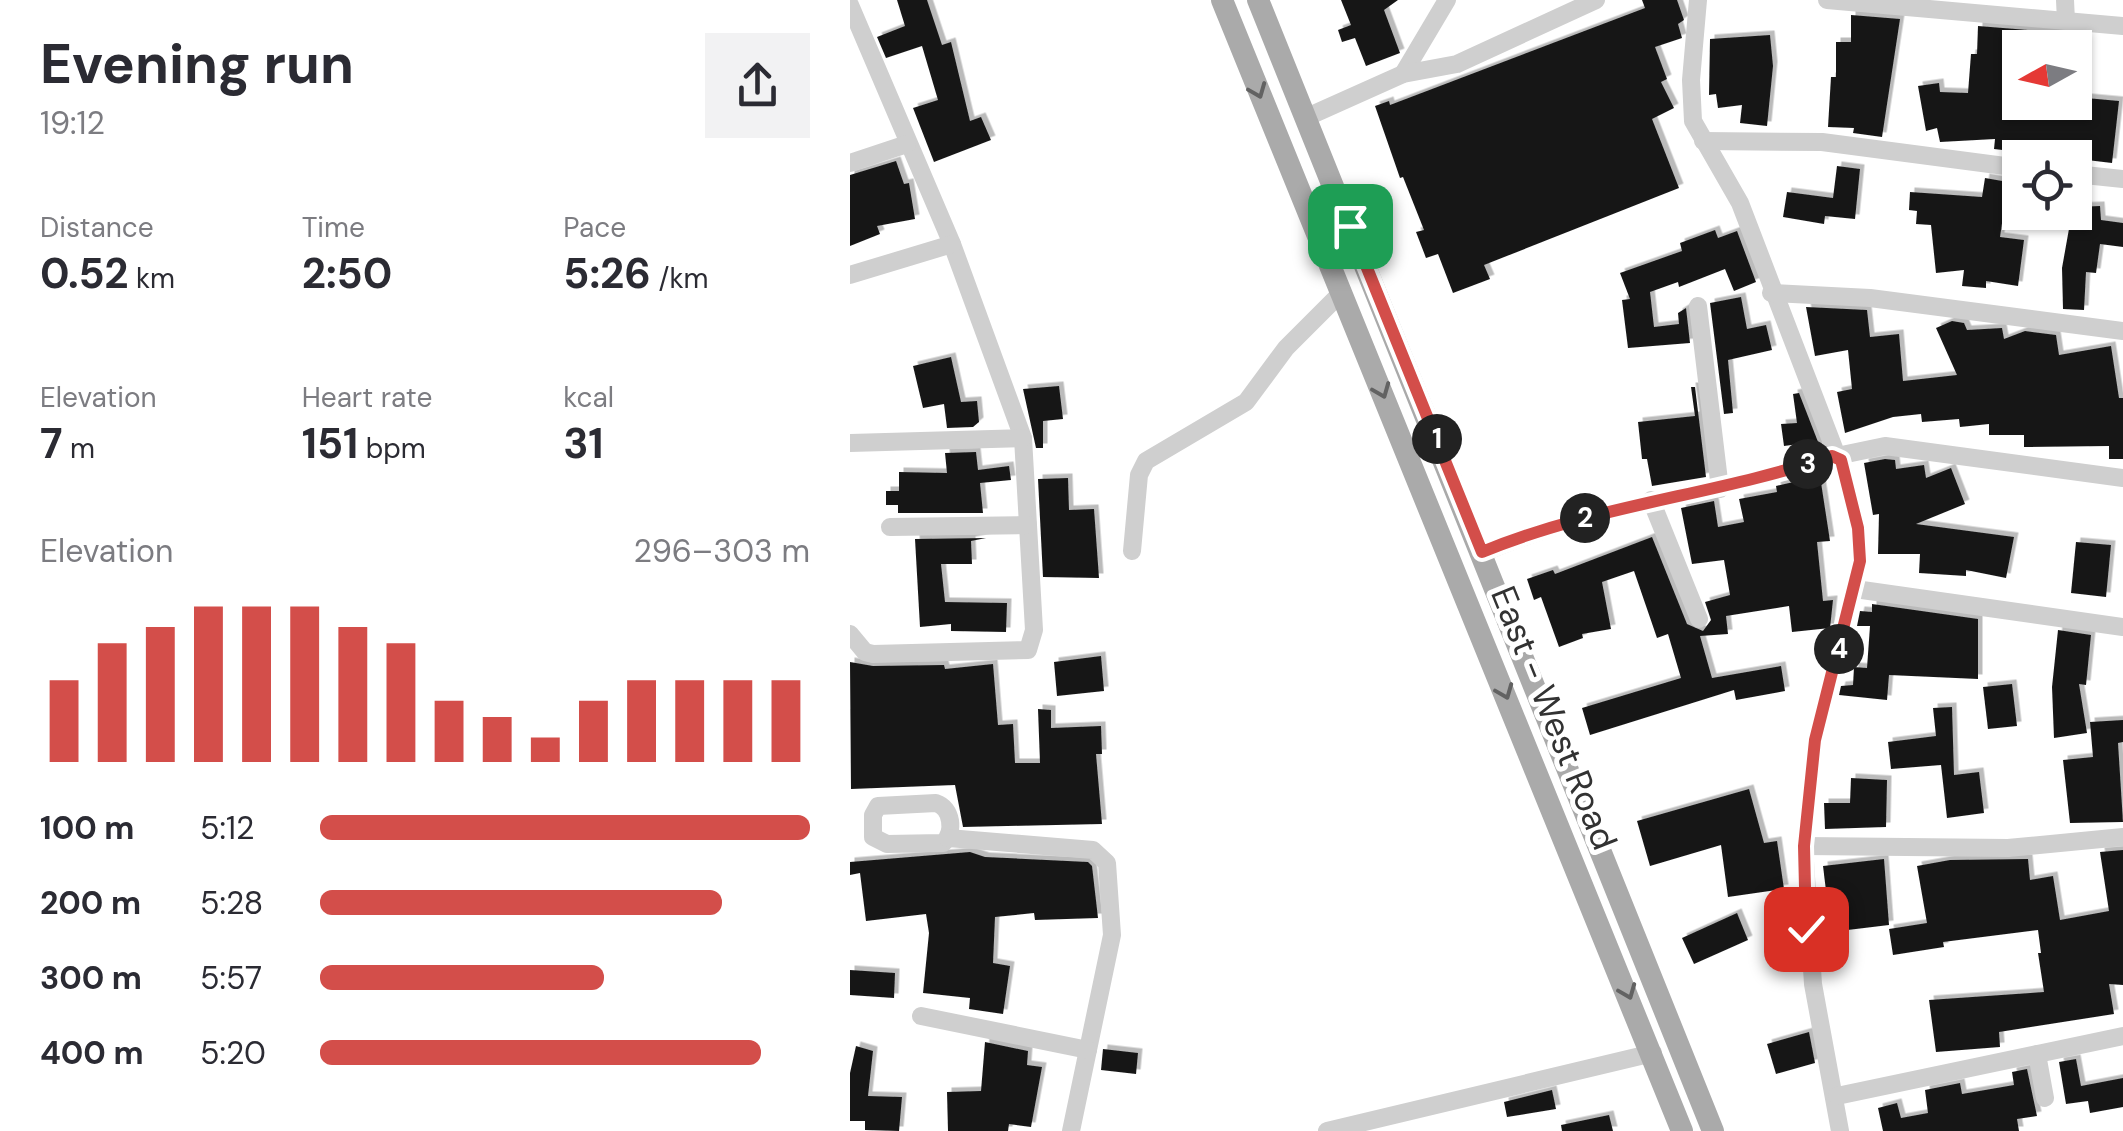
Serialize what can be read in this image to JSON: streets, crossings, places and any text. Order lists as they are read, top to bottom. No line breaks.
{"streets":{"main road":["East - West Road"]},"north":"left","page":{"heading":["Evening run","19:12"],"stats":[["Distance","0.52 km"],["Time","2:50"],["Pace","5:26 /km"],["Elevation","7 m"],["Heart rate","151 bpm"],["kcal","31"]],"pins":["1","3","2","4"],"chart":["Elevation","296–303 m"],"list":[{"name":"100 m","note":"5:12"},{"name":"200 m","note":"5:28"},{"name":"300 m","note":"5:57"},{"name":"400 m","note":"5:20"}]}}
